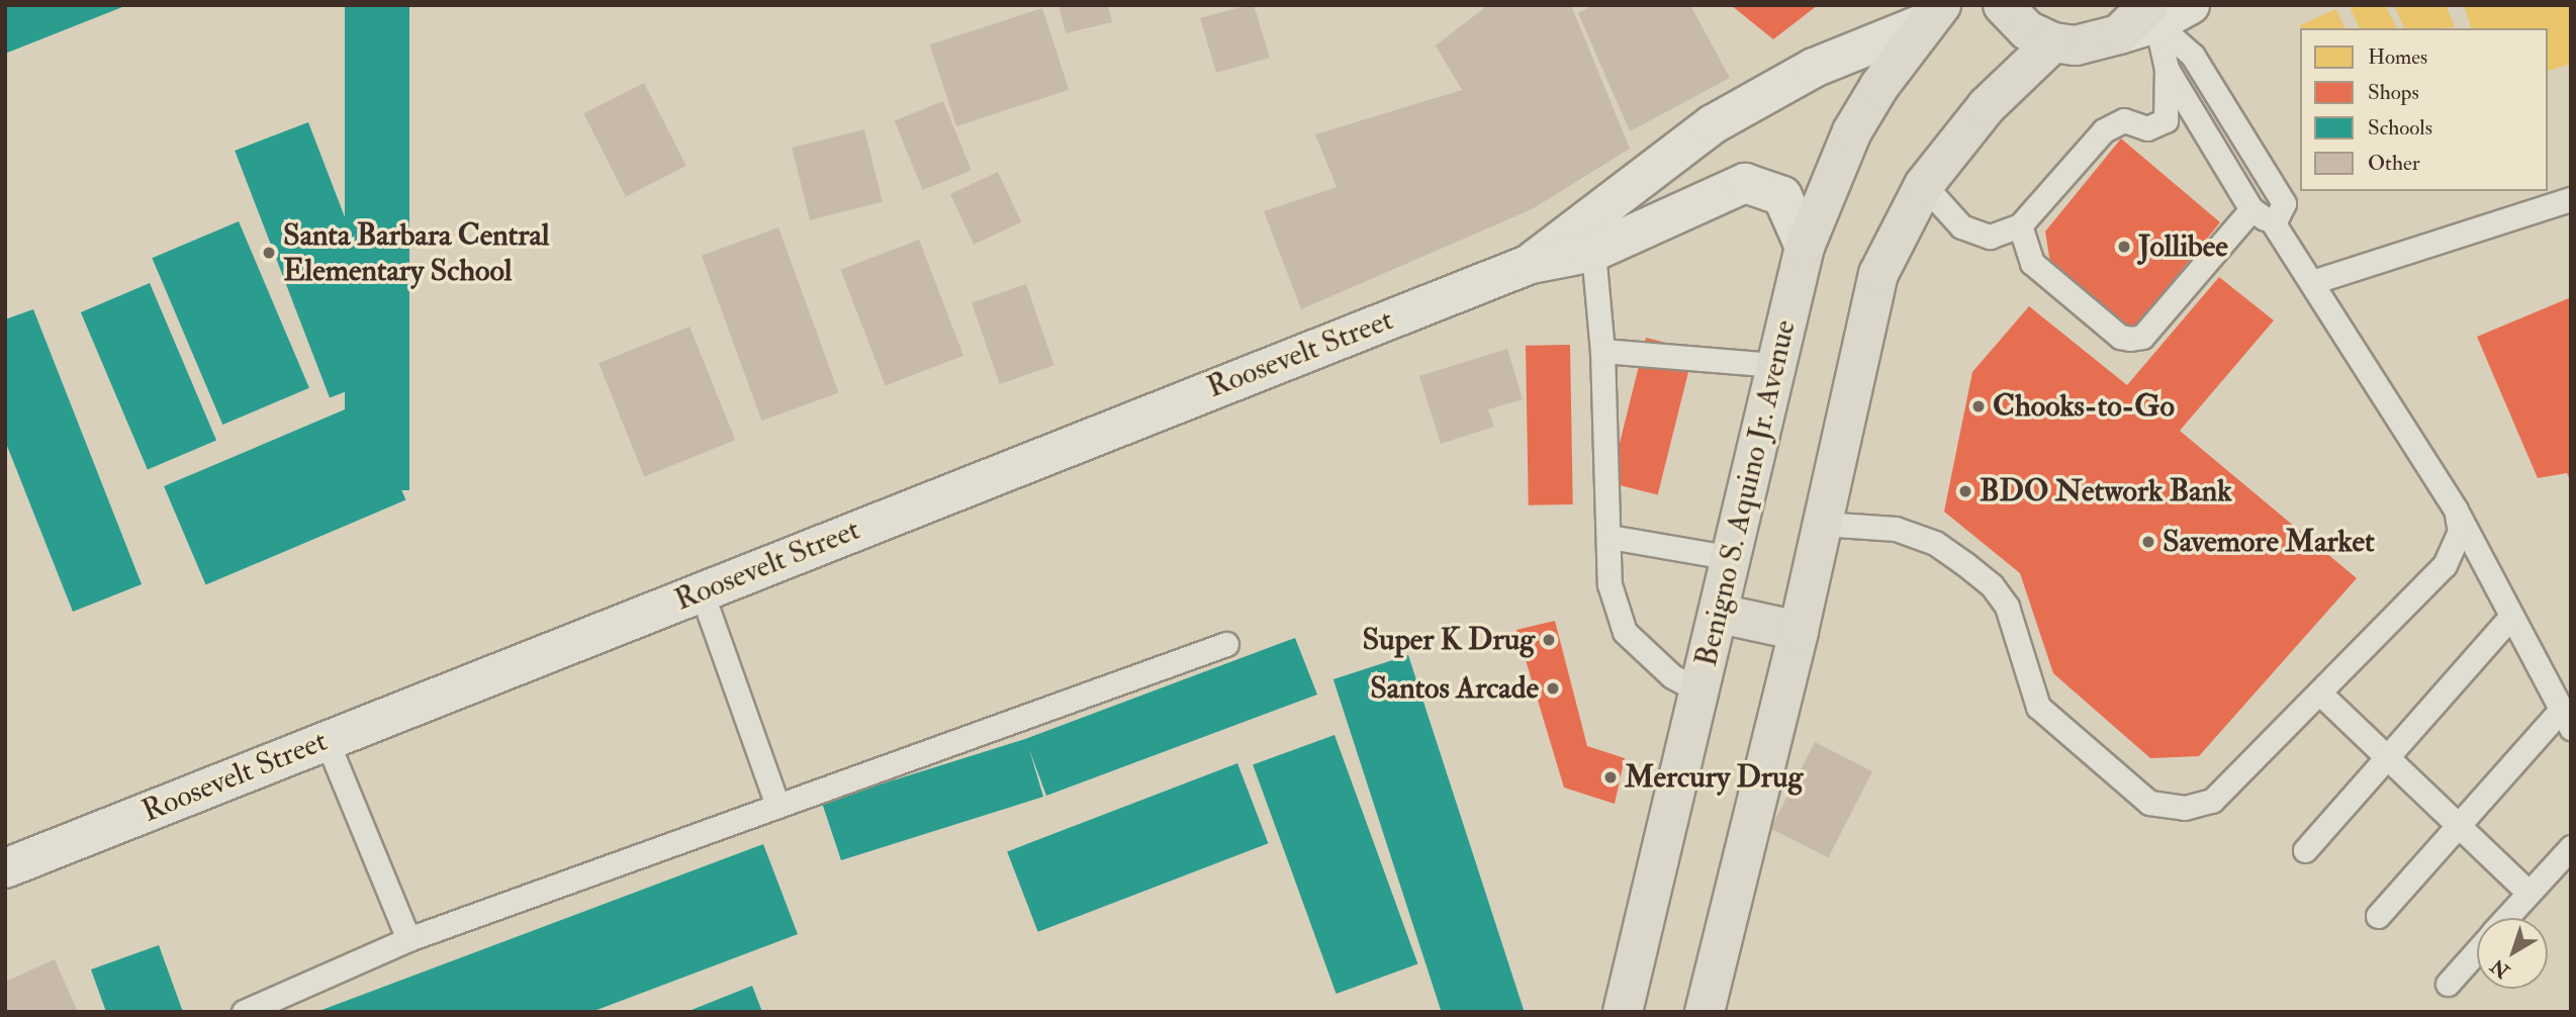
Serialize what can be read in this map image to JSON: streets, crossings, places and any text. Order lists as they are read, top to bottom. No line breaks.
{"streets":{"main road":["Roosevelt Street","Benigno S. Aquino Jr. Avenue"]},"crossings":[["Roosevelt Street","Benigno S. Aquino Jr. Avenue"]],"places":["Jollibee","Santa Barbara Central Elementary School","Chooks-to-Go","BDO Network Bank","Savemore Market","Super K Drug","Santos Arcade","Mercury Drug"],"legend":["Homes","Shops","Schools","Other"],"north":"bottom left"}
